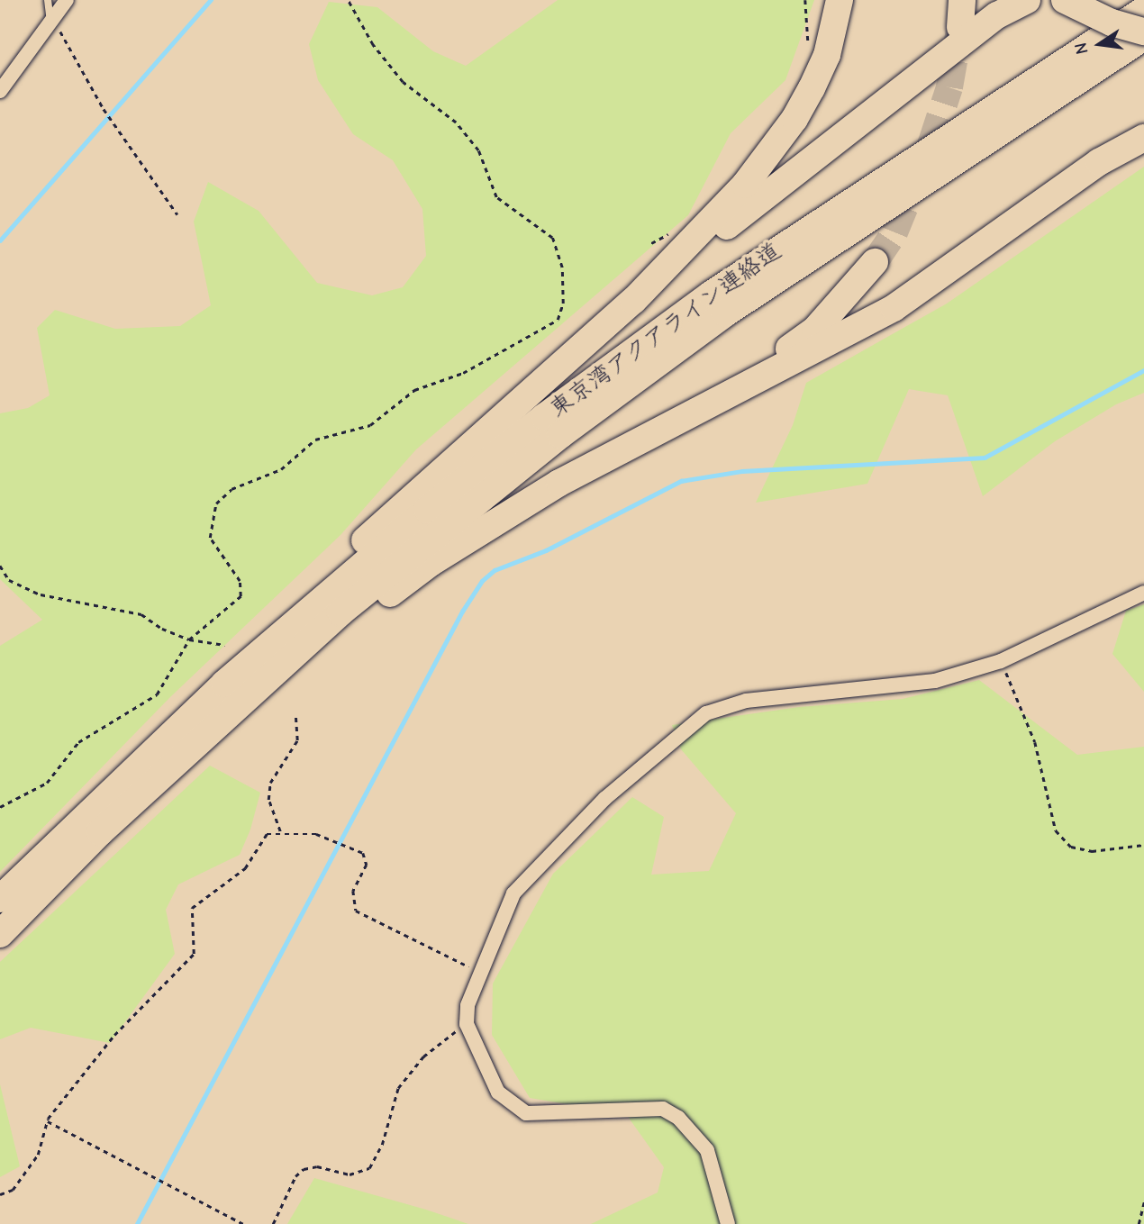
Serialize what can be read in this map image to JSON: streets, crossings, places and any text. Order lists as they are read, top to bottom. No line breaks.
{"streets":{"highway":["東京湾アクアライン連絡道"]},"north":"left"}
